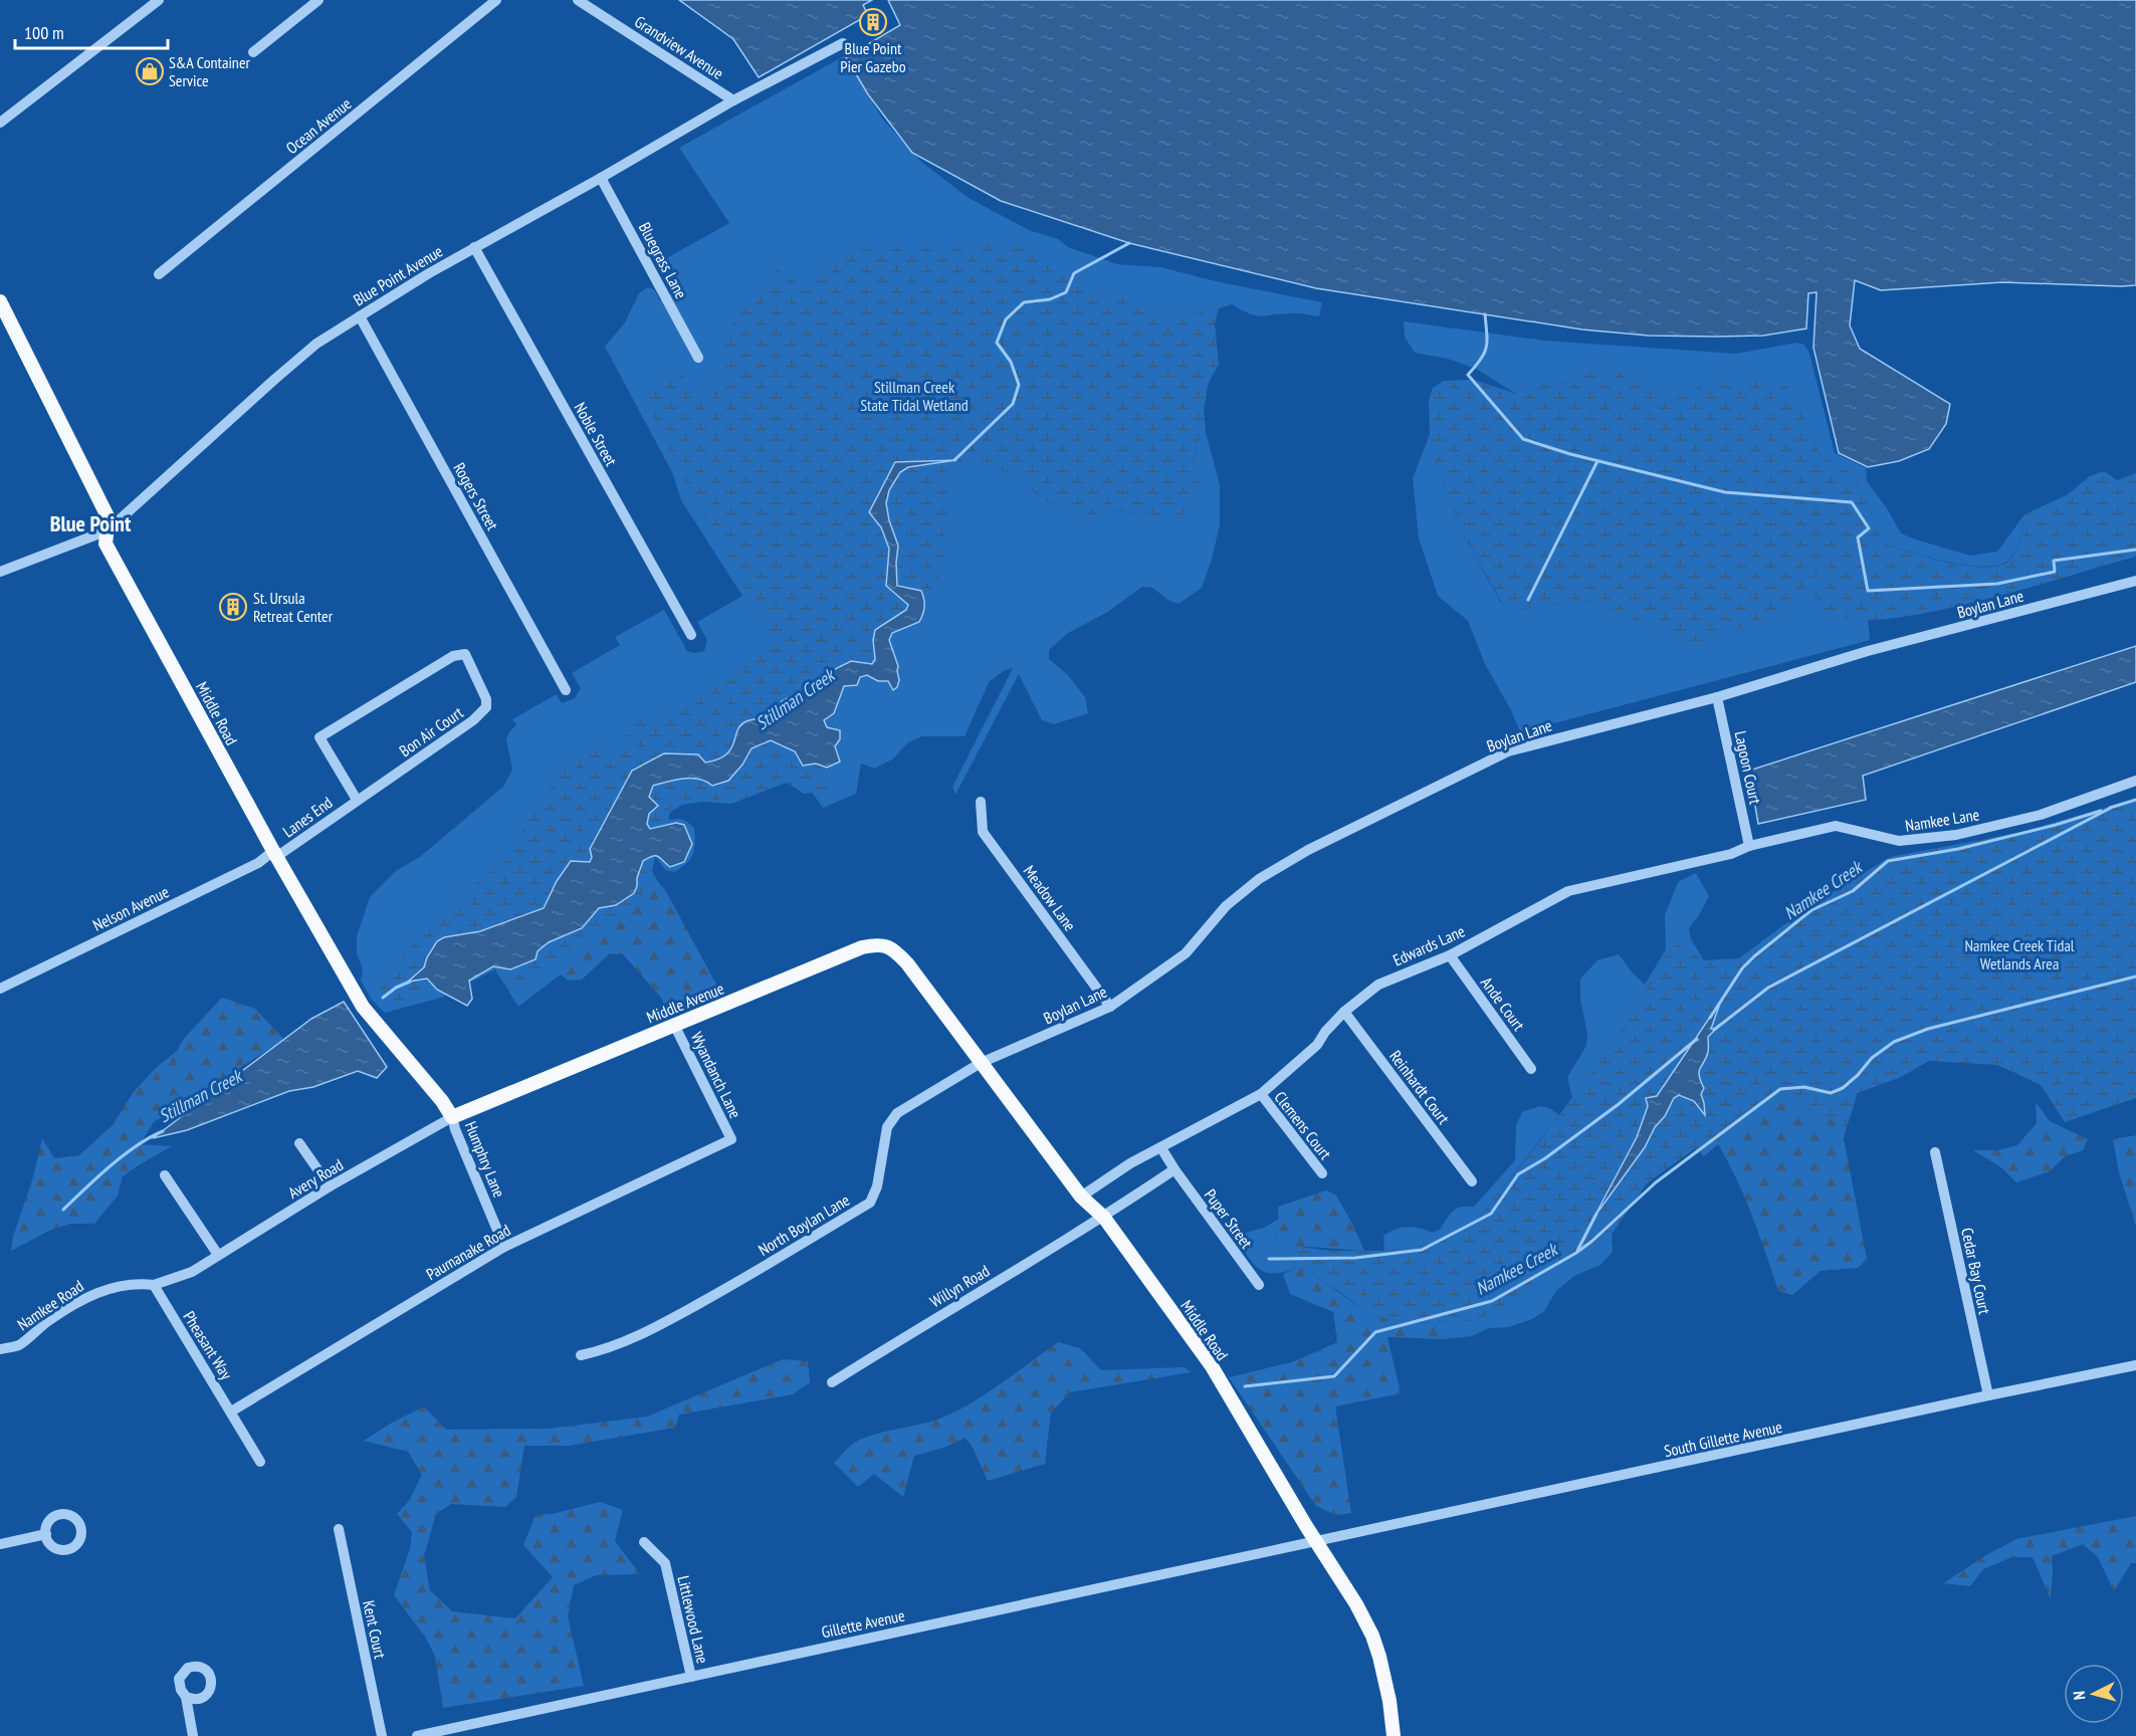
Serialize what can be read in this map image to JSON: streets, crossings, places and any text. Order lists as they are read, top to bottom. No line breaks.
{"streets":{"main road":["Middle Road","Middle Avenue"],"street":["Grandview Avenue","Ocean Avenue","Bluegrass Lane","Blue Point Avenue","Noble Street","Rogers Street","Boylan Lane","Bon Air Court","Lagoon Court","Lanes End","Namkee Lane","Meadow Lane","Nelson Avenue","Edwards Lane","Ande Court","Wyandanch Lane","Reinhardt Court","Clemens Court","Humphry Lane","Avery Road","Puper Street","North Boylan Lane","Paumanake Road","Cedar Bay Court","Willyn Road","Namkee Road","Pheasant Way","South Gillette Avenue","Littlewood Lane","Gillette Avenue","Kent Court"]},"crossings":[["Grandview Avenue","Blue Point Avenue"],["Bluegrass Lane","Blue Point Avenue"],["Blue Point Avenue","Noble Street"],["Blue Point Avenue","Rogers Street"],["Blue Point Avenue","Middle Road"],["Boylan Lane","Middle Road"],["Boylan Lane","Lagoon Court"],["Boylan Lane","Meadow Lane"],["Boylan Lane","North Boylan Lane"],["Middle Road","Lanes End"],["Middle Road","Nelson Avenue"],["Middle Road","Edwards Lane"],["Middle Road","Middle Avenue"],["Middle Road","Humphry Lane"],["Middle Road","Avery Road"],["Middle Road","North Boylan Lane"],["Middle Road","Willyn Road"],["Middle Road","South Gillette Avenue"],["Middle Road","Gillette Avenue"],["Bon Air Court","Lanes End"],["Lagoon Court","Namkee Lane"],["Lagoon Court","Edwards Lane"],["Lanes End","Nelson Avenue"],["Namkee Lane","Edwards Lane"],["Edwards Lane","Ande Court"],["Edwards Lane","Reinhardt Court"],["Edwards Lane","Clemens Court"],["Middle Avenue","Wyandanch Lane"],["Middle Avenue","Humphry Lane"],["Middle Avenue","Avery Road"],["Wyandanch Lane","Paumanake Road"],["Humphry Lane","Avery Road"],["Humphry Lane","Paumanake Road"],["Avery Road","Namkee Road"],["Avery Road","Pheasant Way"],["Puper Street","Willyn Road"],["Paumanake Road","Pheasant Way"],["Cedar Bay Court","South Gillette Avenue"],["Namkee Road","Pheasant Way"],["South Gillette Avenue","Gillette Avenue"],["Littlewood Lane","Gillette Avenue"]],"districts":["Blue Point"],"water":["Stillman Creek","Namkee Creek"],"parks":["Stillman Creek State Tidal Wetland","Namkee Creek Tidal Wetlands Area"],"places":{"building":["Blue Point Pier Gazebo","St. Ursula Retreat Center"],"shop":["S&A Container Service"]},"scale_bar":"100 m","north":"left"}
